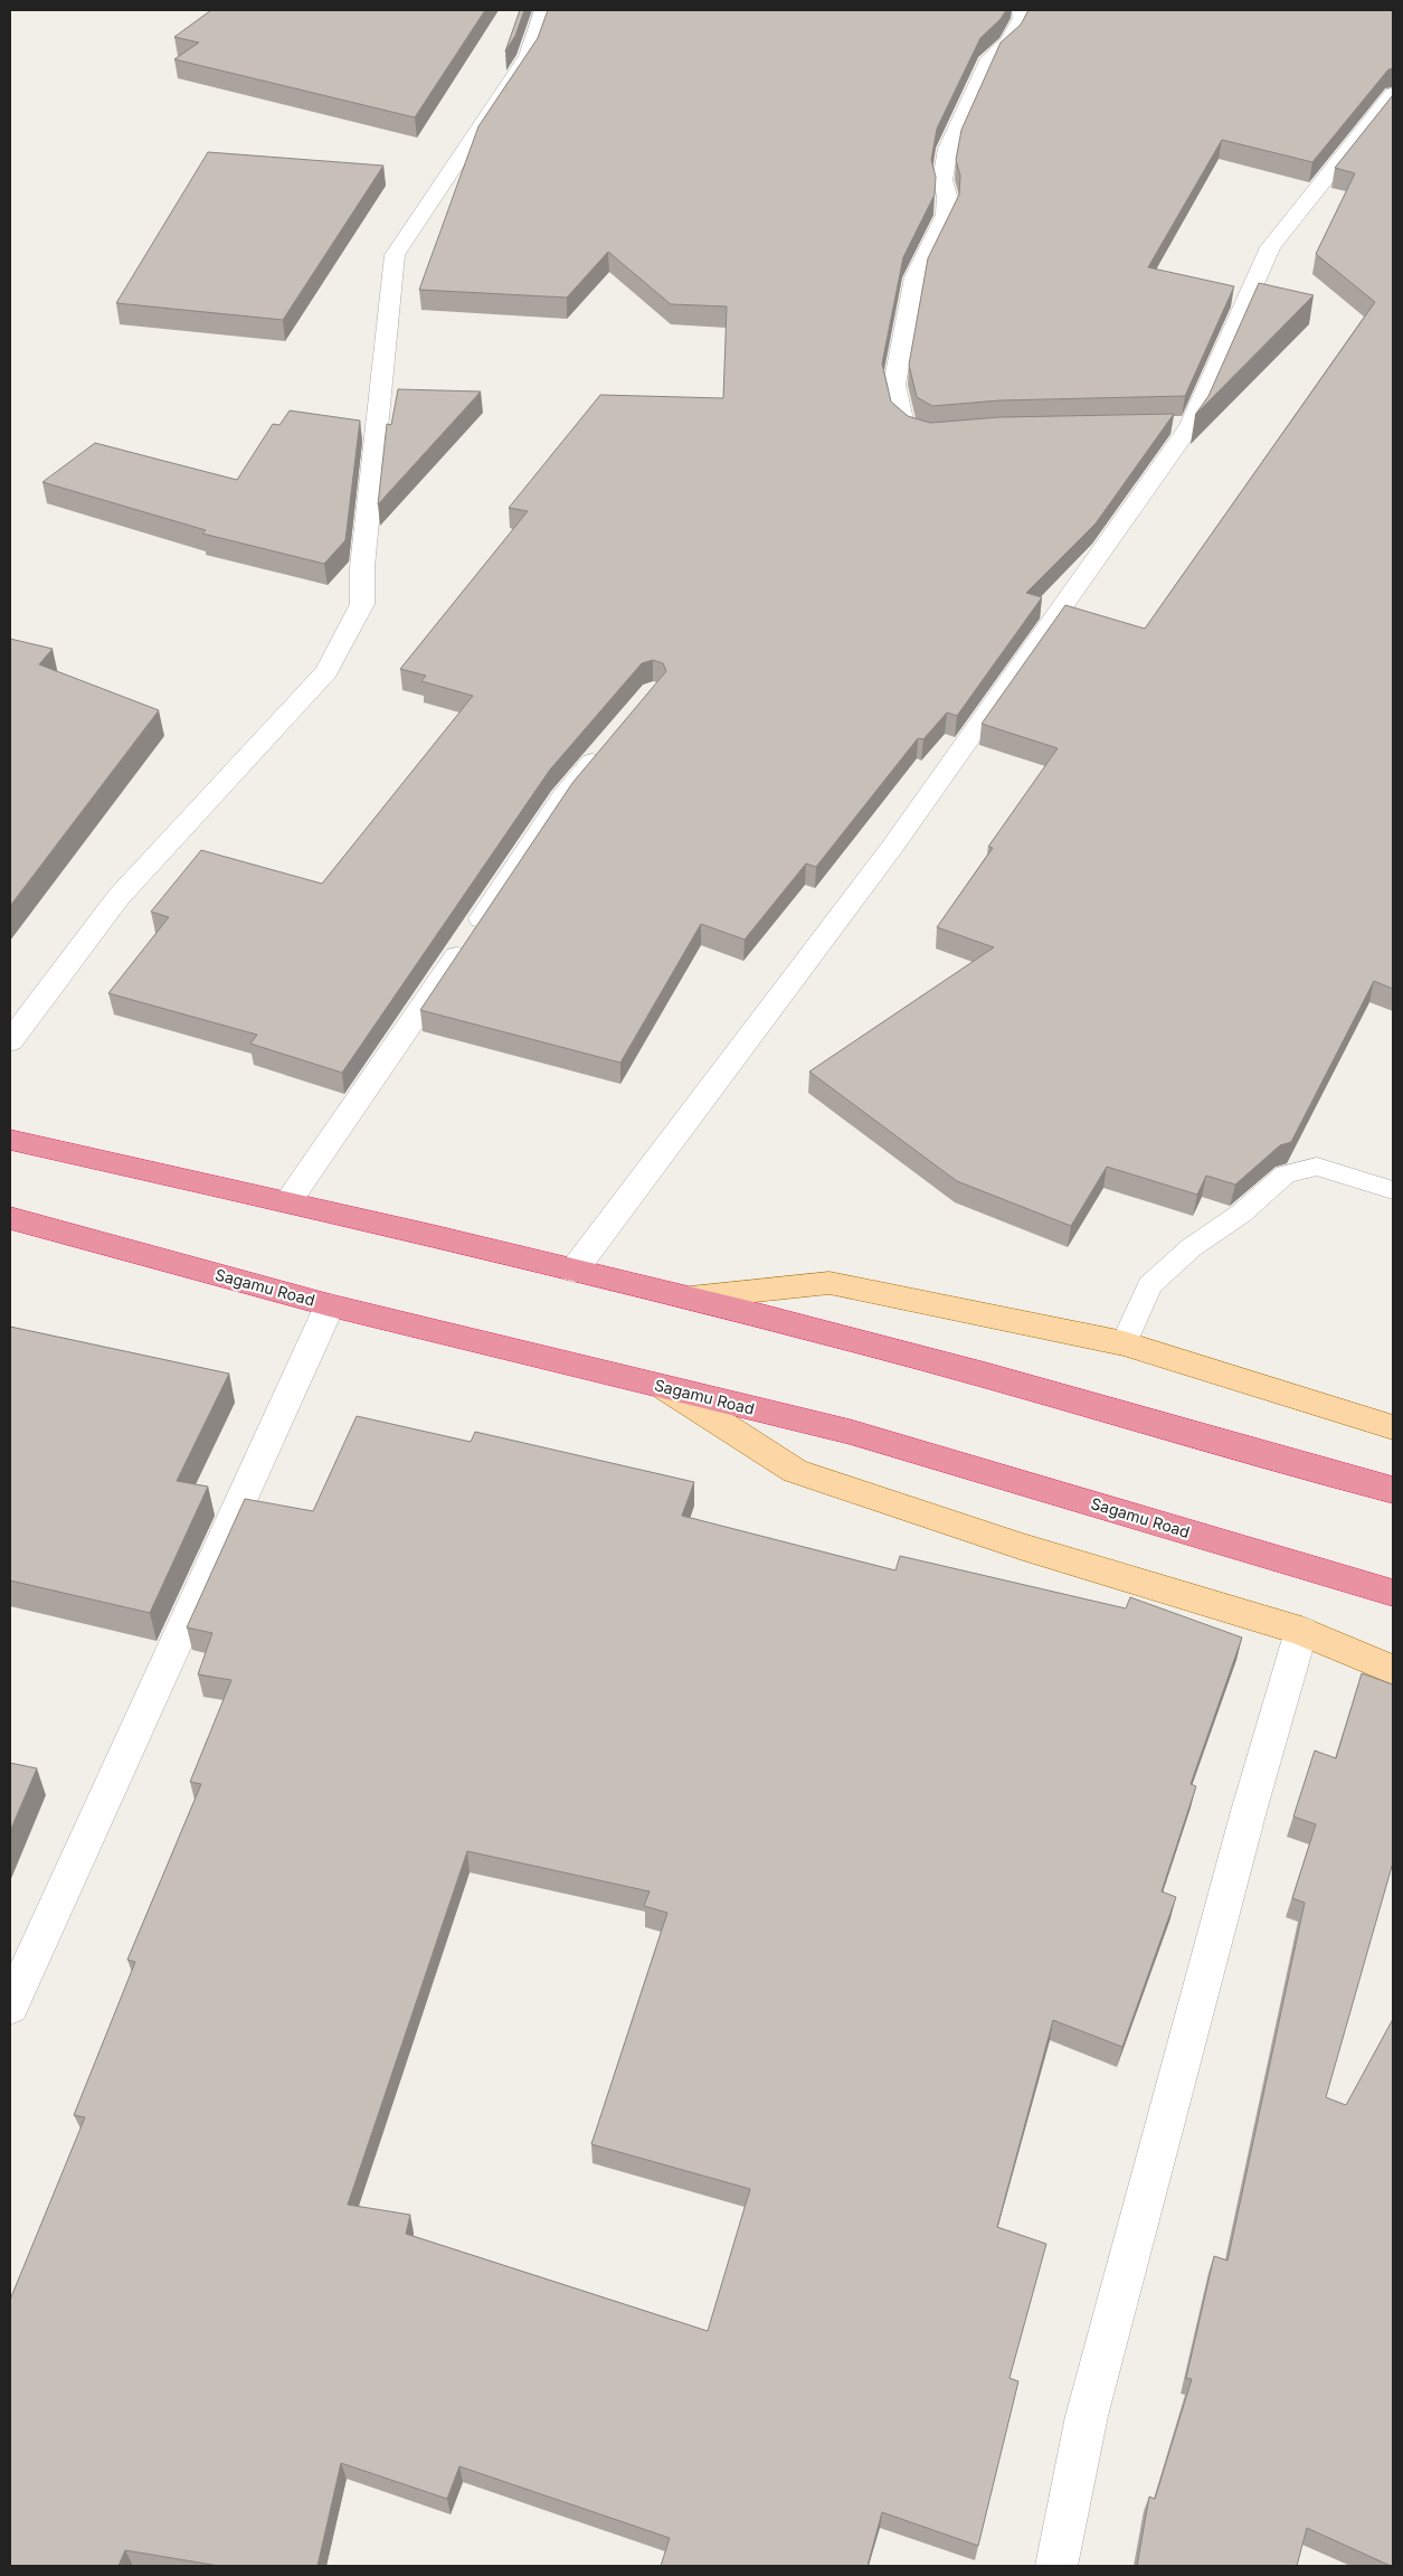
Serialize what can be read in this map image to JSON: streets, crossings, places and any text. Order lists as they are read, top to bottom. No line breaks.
{"streets":{"highway":["Sagamu Road"]}}
